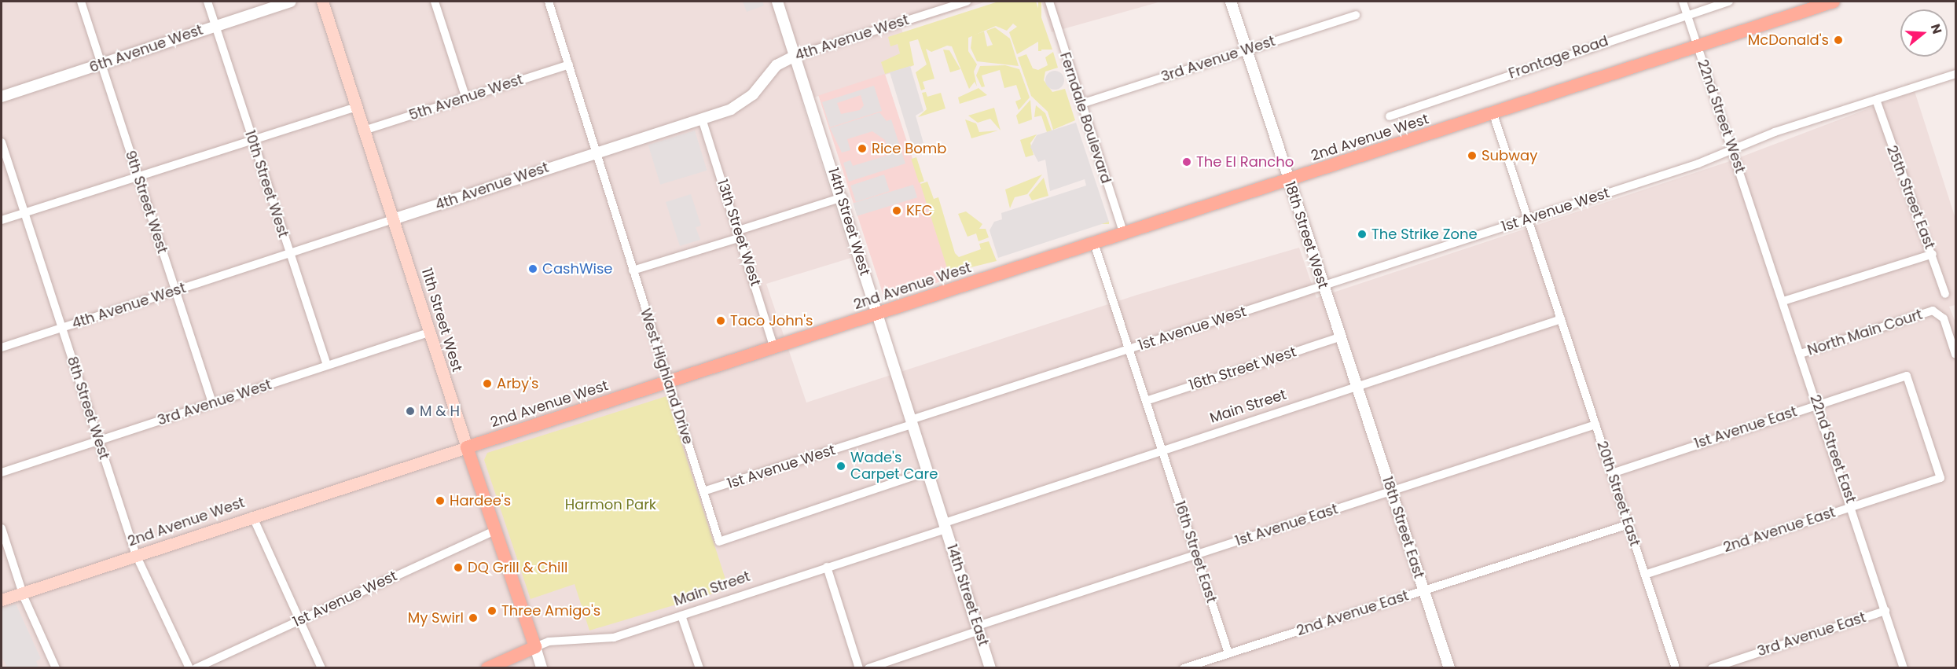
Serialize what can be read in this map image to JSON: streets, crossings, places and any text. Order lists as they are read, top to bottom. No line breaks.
{"streets":{"main road":["2nd Avenue West","11th Street West","Main Street"],"street":["4th Avenue West","6th Avenue West","Frontage Road","3rd Avenue West","5th Avenue West","22nd Street West","Ferndale Boulevard","10th Street West","25th Street East","9th Street West","1st Avenue West","14th Street West","13th Street West","18th Street West","North Main Court","16th Street West","West Highland Drive","8th Street West","1st Avenue East","22nd Street East","20th Street East","18th Street East","2nd Avenue East","16th Street East","14th Street East","3rd Avenue East"]},"crossings":[["4th Avenue West","10th Street West"],["4th Avenue West","9th Street West"],["4th Avenue West","14th Street West"],["4th Avenue West","13th Street West"],["4th Avenue West","11th Street West"],["4th Avenue West","West Highland Drive"],["4th Avenue West","8th Street West"],["6th Avenue West","10th Street West"],["6th Avenue West","9th Street West"],["Frontage Road","22nd Street West"],["3rd Avenue West","Ferndale Boulevard"],["3rd Avenue West","10th Street West"],["3rd Avenue West","9th Street West"],["3rd Avenue West","18th Street West"],["3rd Avenue West","11th Street West"],["3rd Avenue West","8th Street West"],["5th Avenue West","11th Street West"],["5th Avenue West","West Highland Drive"],["22nd Street West","2nd Avenue West"],["22nd Street West","1st Avenue West"],["22nd Street West","22nd Street East"],["Ferndale Boulevard","2nd Avenue West"],["2nd Avenue West","14th Street West"],["2nd Avenue West","13th Street West"],["2nd Avenue West","18th Street West"],["2nd Avenue West","11th Street West"],["2nd Avenue West","West Highland Drive"],["2nd Avenue West","8th Street West"],["2nd Avenue West","20th Street East"],["25th Street East","1st Avenue West"],["1st Avenue West","14th Street West"],["1st Avenue West","18th Street West"],["1st Avenue West","11th Street West"],["1st Avenue West","West Highland Drive"],["1st Avenue West","20th Street East"],["14th Street West","West Highland Drive"],["14th Street West","Main Street"],["14th Street West","14th Street East"],["18th Street West","16th Street West"],["18th Street West","Main Street"],["18th Street West","18th Street East"],["11th Street West","Main Street"],["North Main Court","22nd Street East"],["Main Street","20th Street East"],["Main Street","18th Street East"],["Main Street","16th Street East"],["Main Street","14th Street East"],["1st Avenue East","22nd Street East"],["1st Avenue East","20th Street East"],["1st Avenue East","18th Street East"],["1st Avenue East","2nd Avenue East"],["1st Avenue East","16th Street East"],["1st Avenue East","14th Street East"],["22nd Street East","2nd Avenue East"],["22nd Street East","3rd Avenue East"],["20th Street East","2nd Avenue East"],["18th Street East","2nd Avenue East"],["2nd Avenue East","16th Street East"]],"parks":["Harmon Park"],"places":["McDonald's","Rice Bomb","Subway","The El Rancho","KFC","The Strike Zone","CashWise","Taco John's","Arby's","M & H","Wade's Carpet Care","Hardee's","DQ Grill & Chill","Three Amigo's","My Swirl"],"north":"right"}
